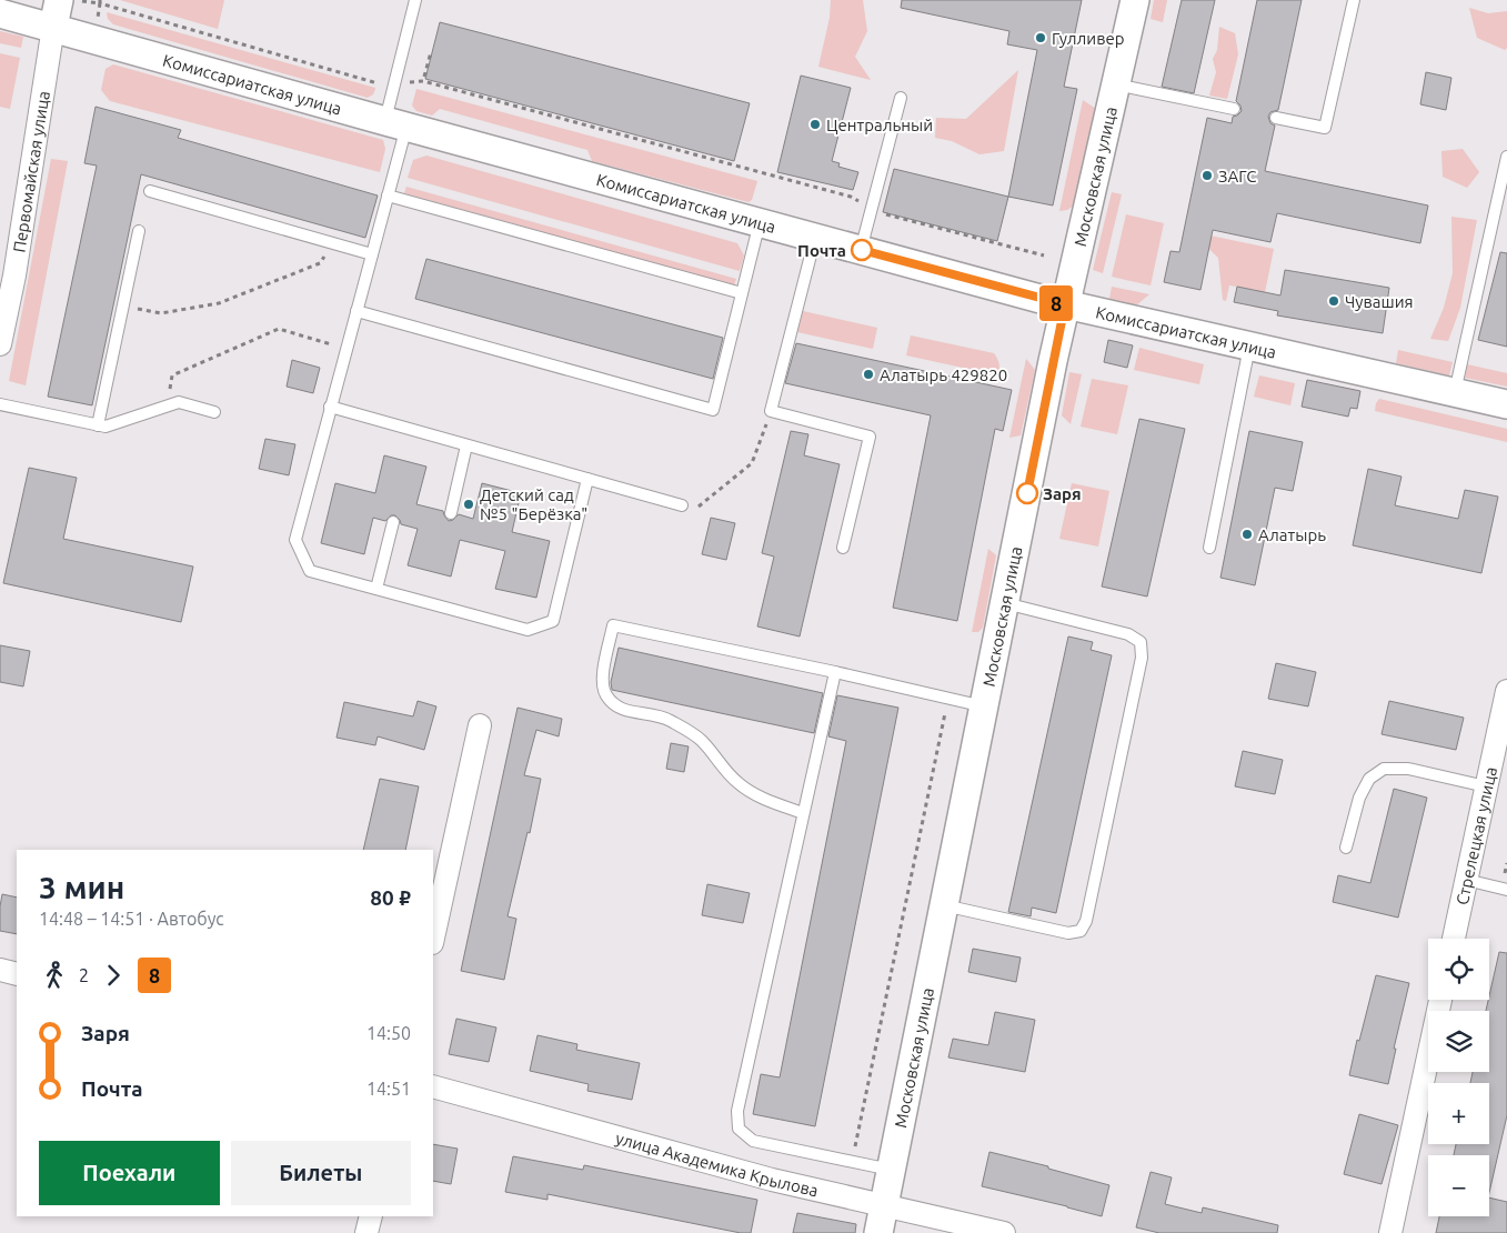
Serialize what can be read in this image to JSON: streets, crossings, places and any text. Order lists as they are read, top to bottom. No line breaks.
{"streets":{"street":["Комиссариатская улица","Первомайская улица","Московская улица","Стрелецкая улица","улица Академика Крылова"]},"crossings":[["Комиссариатская улица","Первомайская улица"],["Комиссариатская улица","Московская улица"],["Московская улица","улица Академика Крылова"]],"places":["Гулливер","Центральный","ЗАГС","Почта","Чувашия","Алатырь 429820","Заря","Детский сад №5 \"Берёзка\"","Алатырь"],"lines":["bus line 8"],"page":{"on_map":"8","heading":["3 мин","14:48 – 14:51 · Автобус","80 ₽"],"map_buttons":["+","−"],"legs":["2","8"],"list":[{"name":"Заря","value":"14:50"},{"name":"Почта","value":"14:51"}],"buttons":["Поехали","Билеты"]}}
